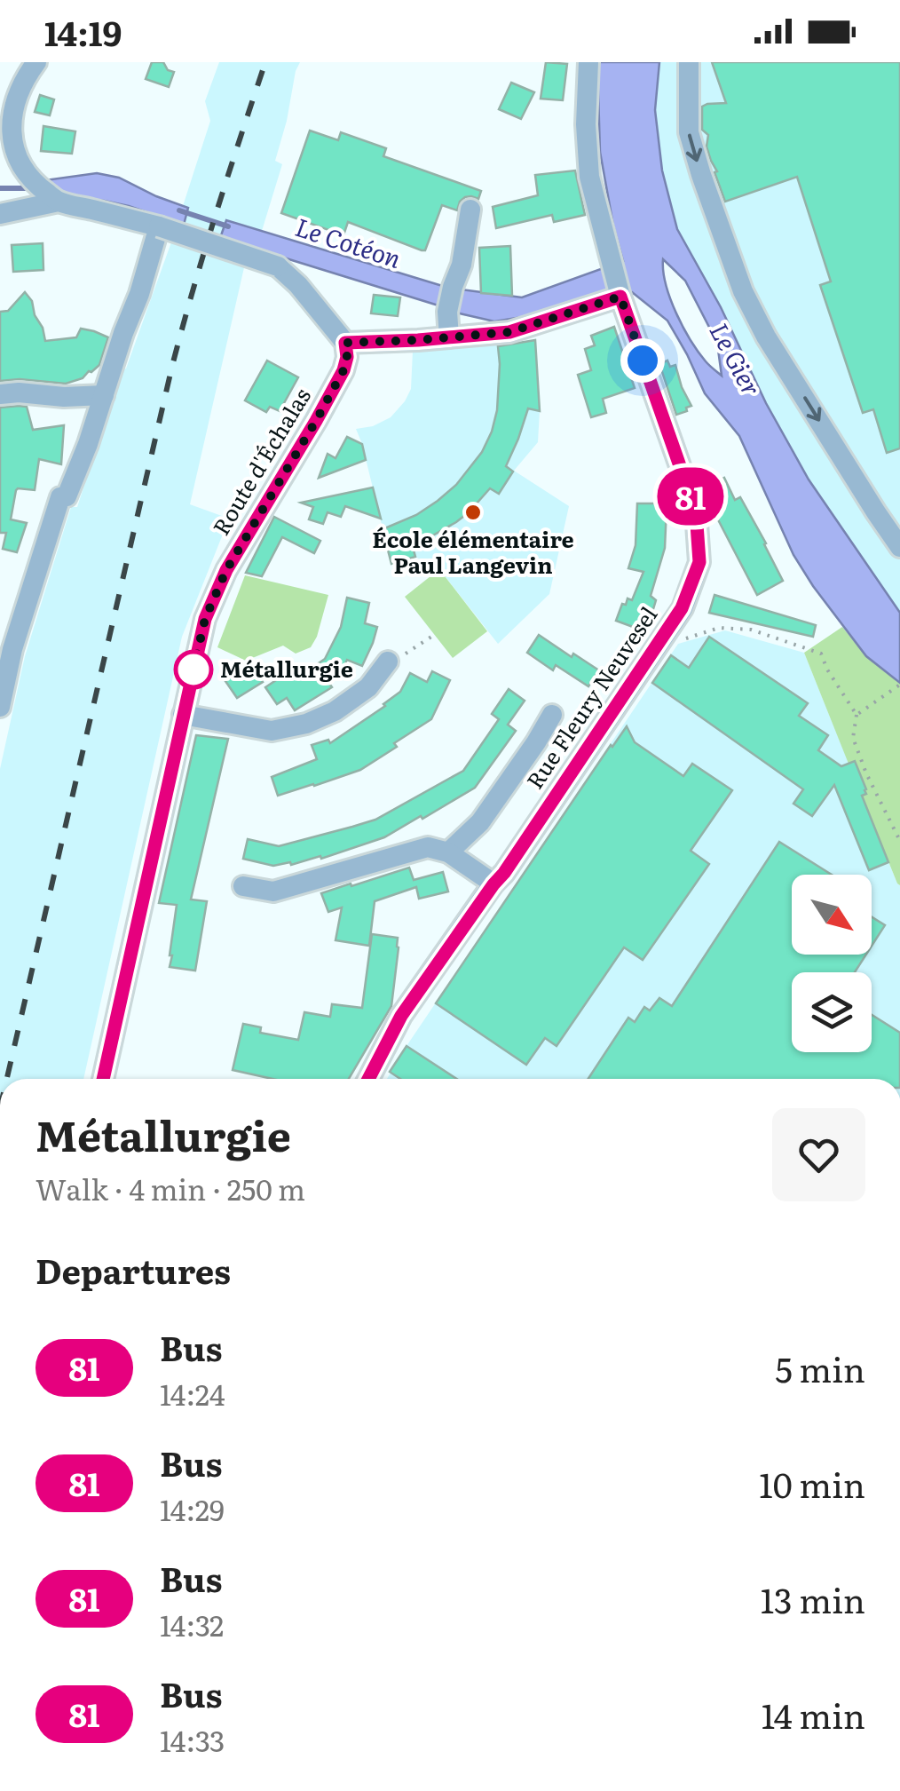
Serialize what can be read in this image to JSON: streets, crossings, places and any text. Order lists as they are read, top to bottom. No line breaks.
{"streets":{"street":["Route d'Échalas","Rue Fleury Neuvesel"]},"water":["Le Cotéon","Le Gier"],"places":["École élémentaire Paul Langevin","Métallurgie"],"lines":["bus line 81"],"north":"bottom right","page":{"status":"14:19","on_map":"81","heading":[["Métallurgie","Walk · 4 min · 250 m"],"Departures"],"list":[{"mark":"81","name":"Bus","note":"14:24","value":"5 min"},{"mark":"81","name":"Bus","note":"14:29","value":"10 min"},{"mark":"81","name":"Bus","note":"14:32","value":"13 min"},{"mark":"81","name":"Bus","note":"14:33","value":"14 min"}]}}
